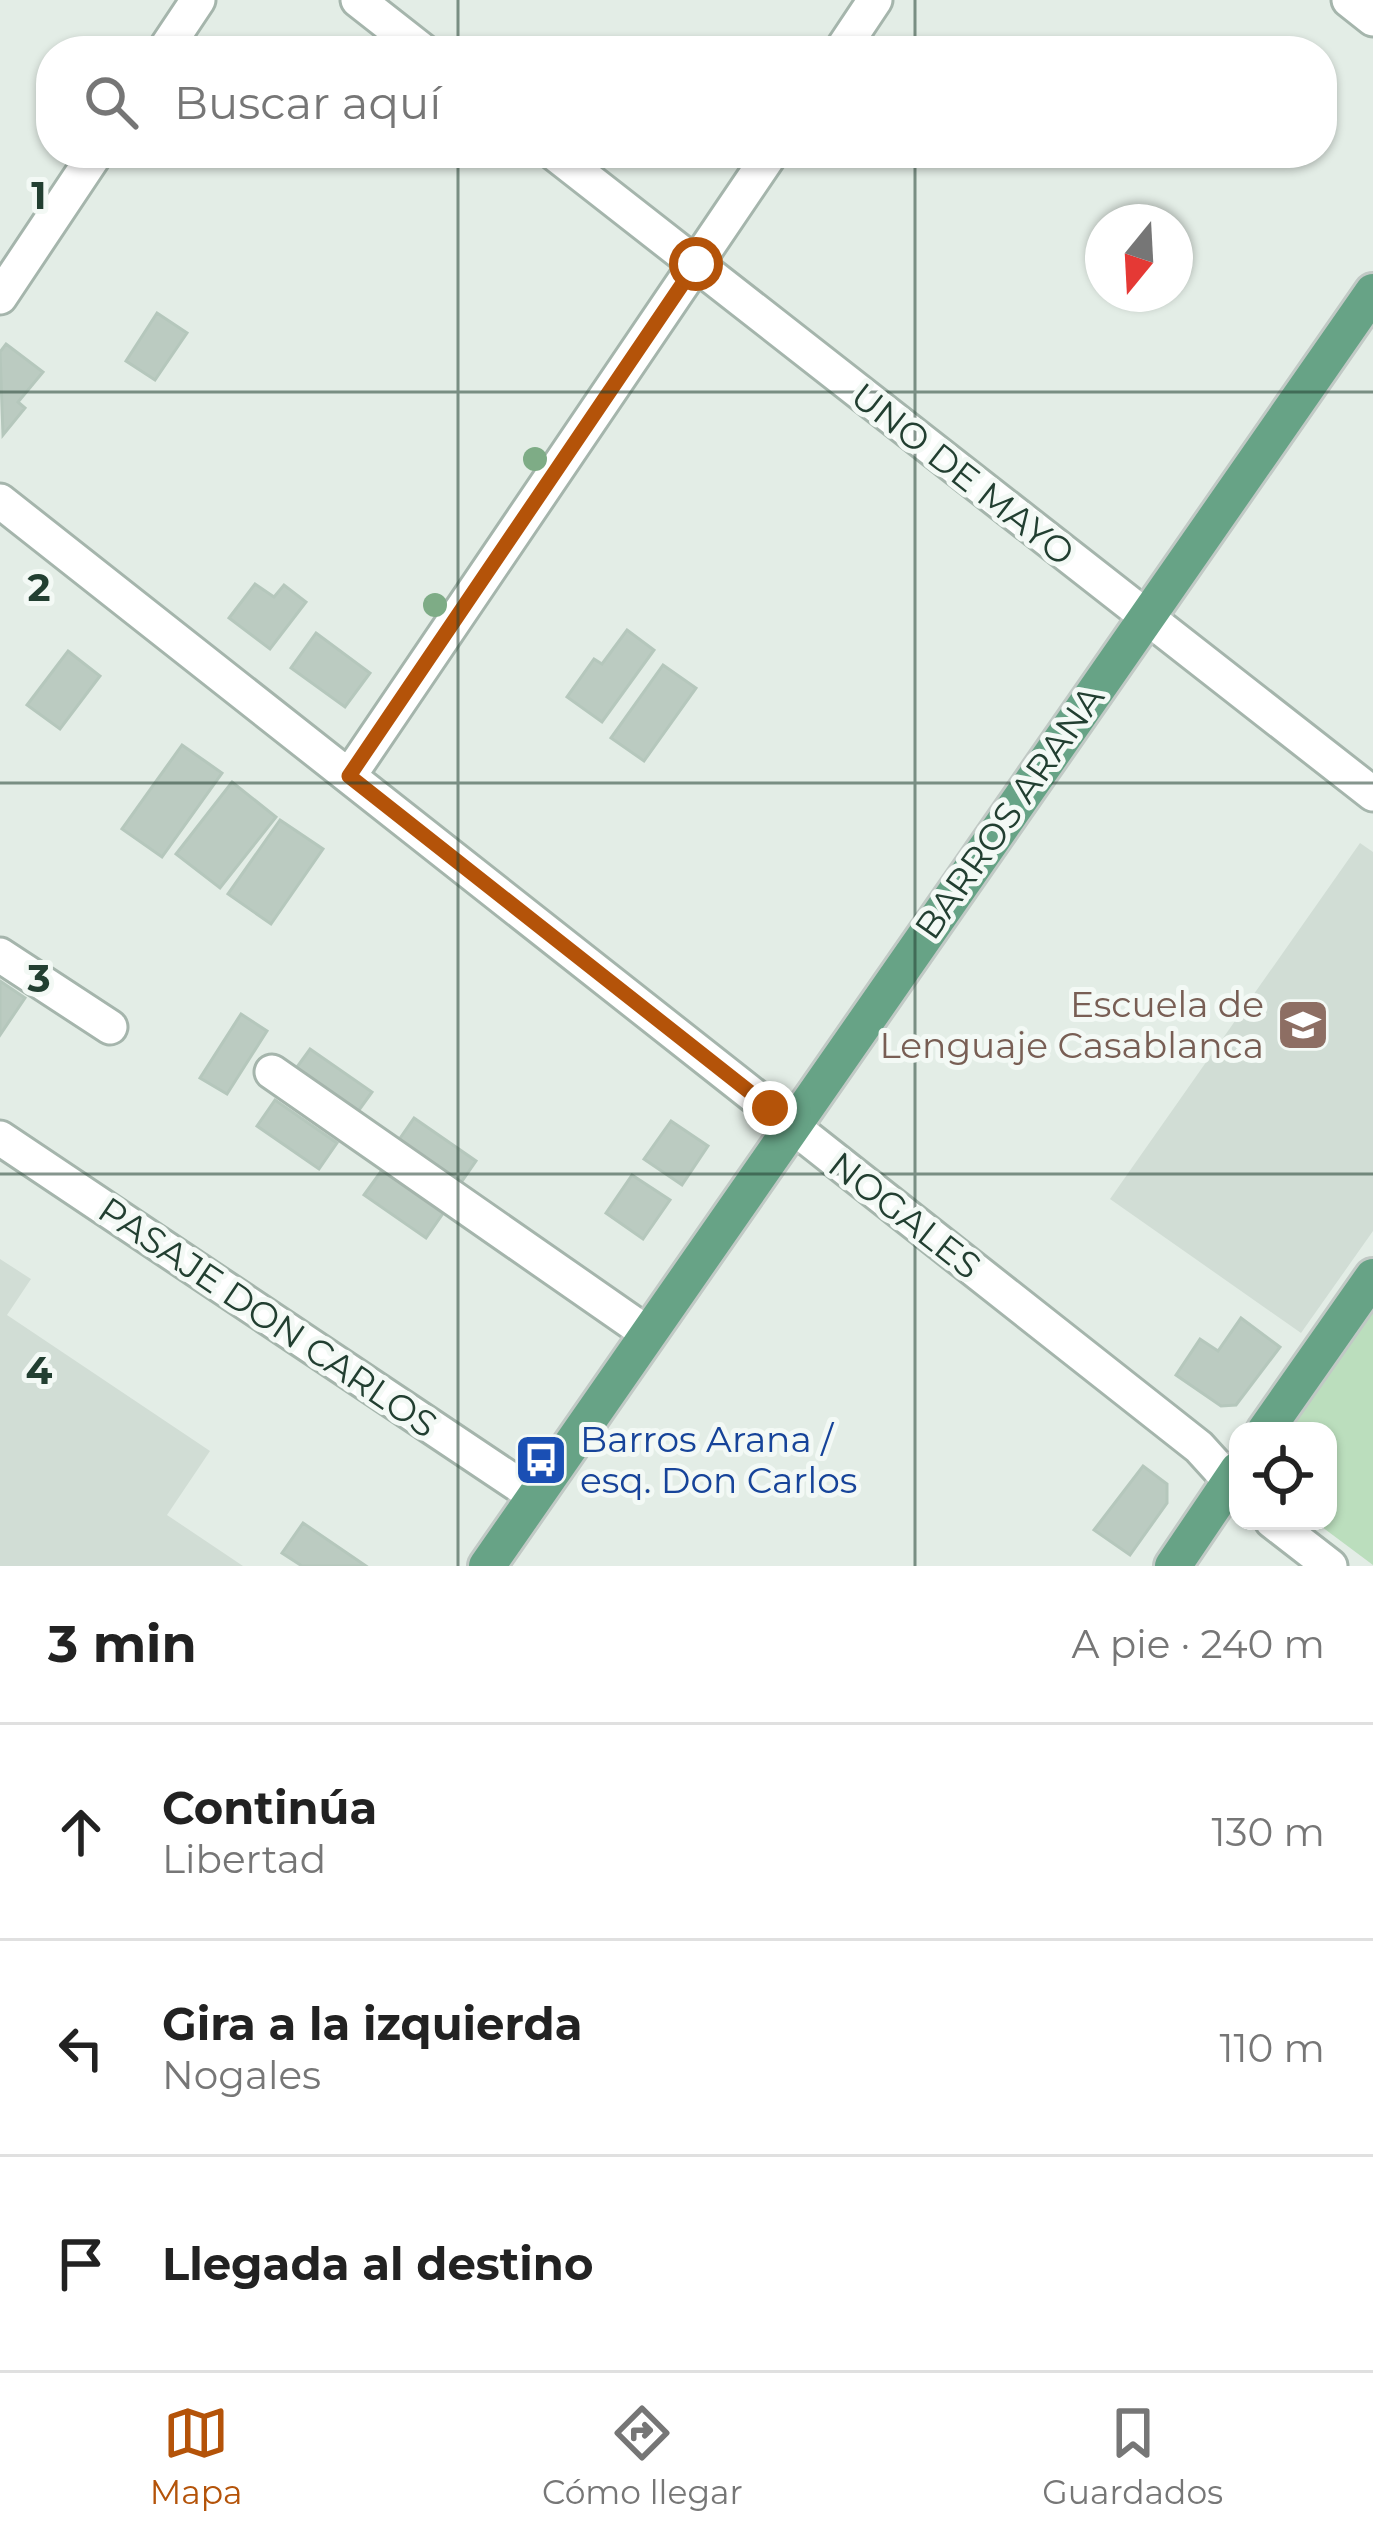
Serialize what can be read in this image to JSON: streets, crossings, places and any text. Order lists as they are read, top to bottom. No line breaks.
{"streets":{"main road":["BARROS ARANA"],"street":["UNO DE MAYO","NOGALES","PASAJE DON CARLOS"]},"crossings":[["UNO DE MAYO","BARROS ARANA"],["BARROS ARANA","NOGALES"],["BARROS ARANA","PASAJE DON CARLOS"]],"places":{"school or university":["Escuela de Lenguaje Casablanca"],"bus stop":["Barros Arana / esq. Don Carlos"]},"north":"bottom","page":{"search":"Buscar aquí","heading":["3 min","A pie · 240 m"],"list":[["Continúa","Libertad","130 m"],["Gira a la izquierda","Nogales","110 m"],"Llegada al destino"],"nav":["Mapa","Cómo llegar","Guardados"]},"grid":{"rows":["1","2","3","4"]}}
